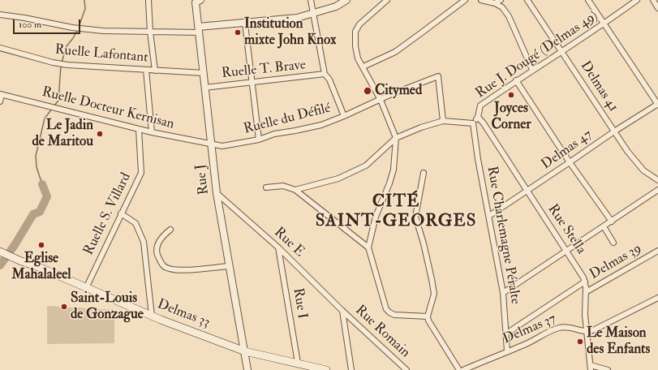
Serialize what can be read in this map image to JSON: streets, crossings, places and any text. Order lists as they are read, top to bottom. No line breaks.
{"streets":{"main road":["Delmas 33"],"street":["Ruelle Lafontant","Rue J. Dougé (Delmas 49)","Ruelle T. Brave","Delmas 41","Ruelle Docteur Kernisan","Ruelle du Défilé","Delmas 47","Rue J","Ruelle S. Villard","Rue Stella","Rue Charlemagne Péralte","Rue E","Delmas 39","Rue I","Delmas 37","Rue Romain"]},"crossings":[["Ruelle Lafontant","Rue J"],["Rue J. Dougé (Delmas 49)","Delmas 41"],["Rue J. Dougé (Delmas 49)","Rue Stella"],["Rue J. Dougé (Delmas 49)","Rue Charlemagne Péralte"],["Ruelle T. Brave","Ruelle du Défilé"],["Ruelle T. Brave","Rue J"],["Delmas 41","Delmas 47"],["Ruelle Docteur Kernisan","Ruelle du Défilé"],["Ruelle Docteur Kernisan","Rue J"],["Ruelle Docteur Kernisan","Ruelle S. Villard"],["Ruelle du Défilé","Rue J"],["Delmas 47","Rue Stella"],["Delmas 47","Rue Charlemagne Péralte"],["Rue J","Rue E"],["Rue J","Delmas 33"],["Ruelle S. Villard","Delmas 33"],["Rue Stella","Delmas 39"],["Rue Stella","Delmas 37"],["Rue Charlemagne Péralte","Delmas 37"],["Rue E","Rue I"],["Rue E","Rue Romain"],["Rue I","Delmas 33"]],"districts":["CITÉ SAINT-GEORGES"],"places":["Institution mixte John Knox","Citymed","Joyces Corner","Le Jadin de Maritou","Eglise Mahalaleel","Saint-Louis de Gonzague","Le Maison des Enfants"],"scale_bar":"100 m"}
